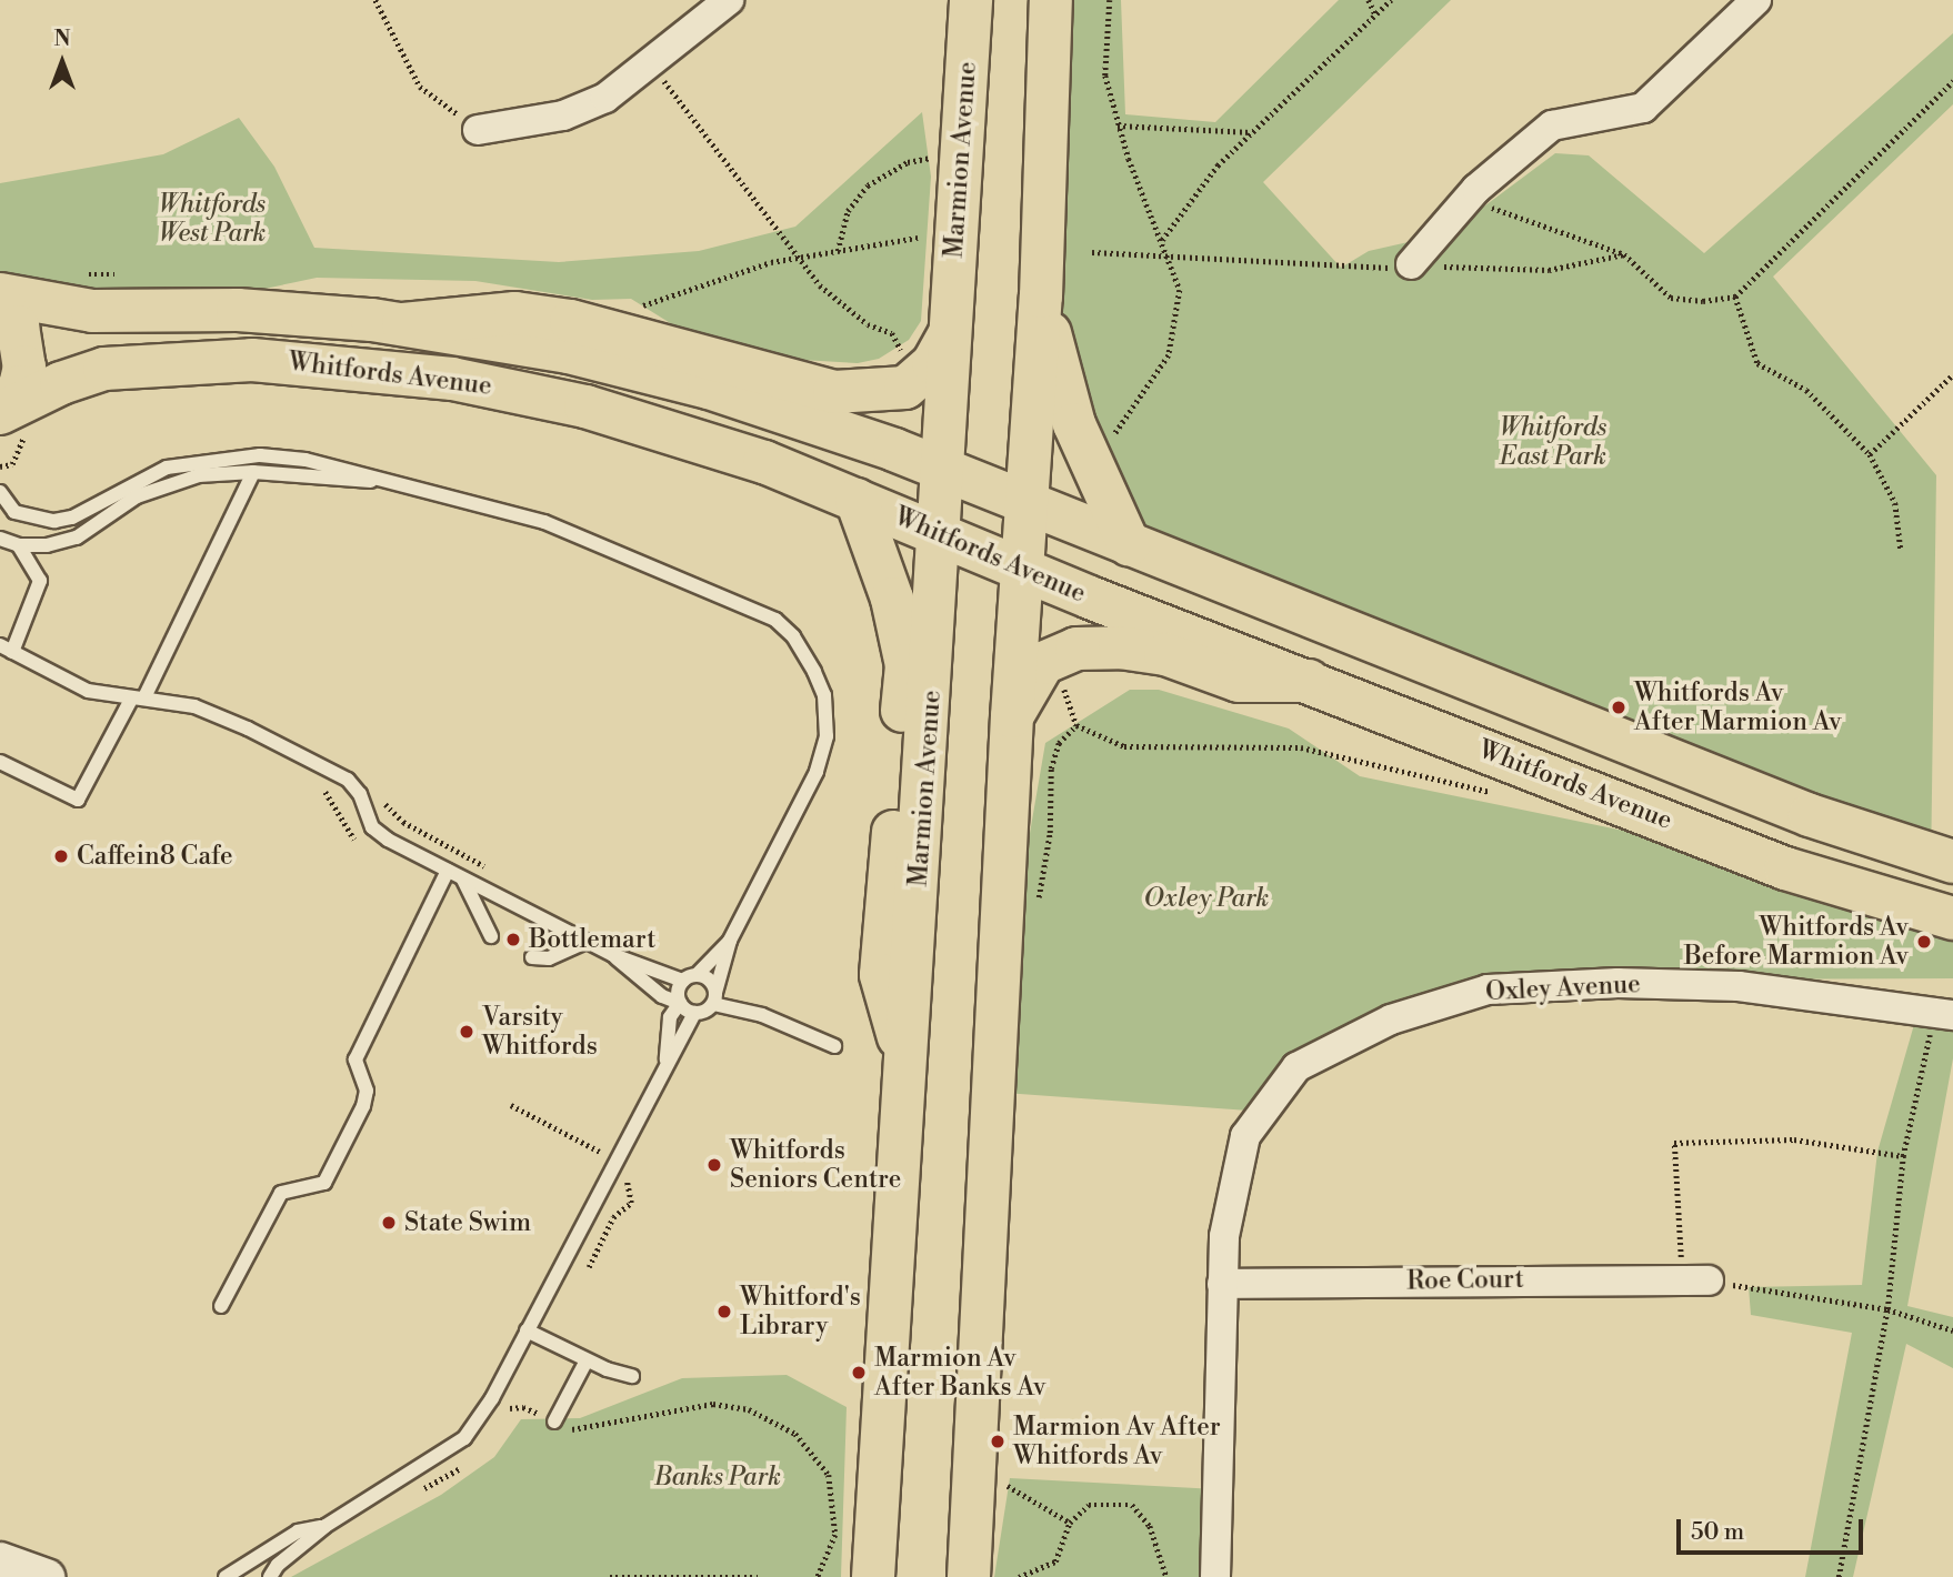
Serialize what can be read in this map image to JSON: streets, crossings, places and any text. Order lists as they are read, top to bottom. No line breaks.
{"streets":{"main road":["Marmion Avenue","Whitfords Avenue"],"street":["Oxley Avenue","Roe Court"]},"crossings":[["Marmion Avenue","Whitfords Avenue"],["Oxley Avenue","Roe Court"]],"parks":["Whitfords West Park","Whitfords East Park","Oxley Park","Banks Park"],"places":["Whitfords Av After Marmion Av","Caffein8 Cafe","Bottlemart","Whitfords Av Before Marmion Av","Varsity Whitfords","Whitfords Seniors Centre","State Swim","Whitford's Library","Marmion Av After Banks Av","Marmion Av After Whitfords Av"],"scale_bar":"50 m","north":"top"}
